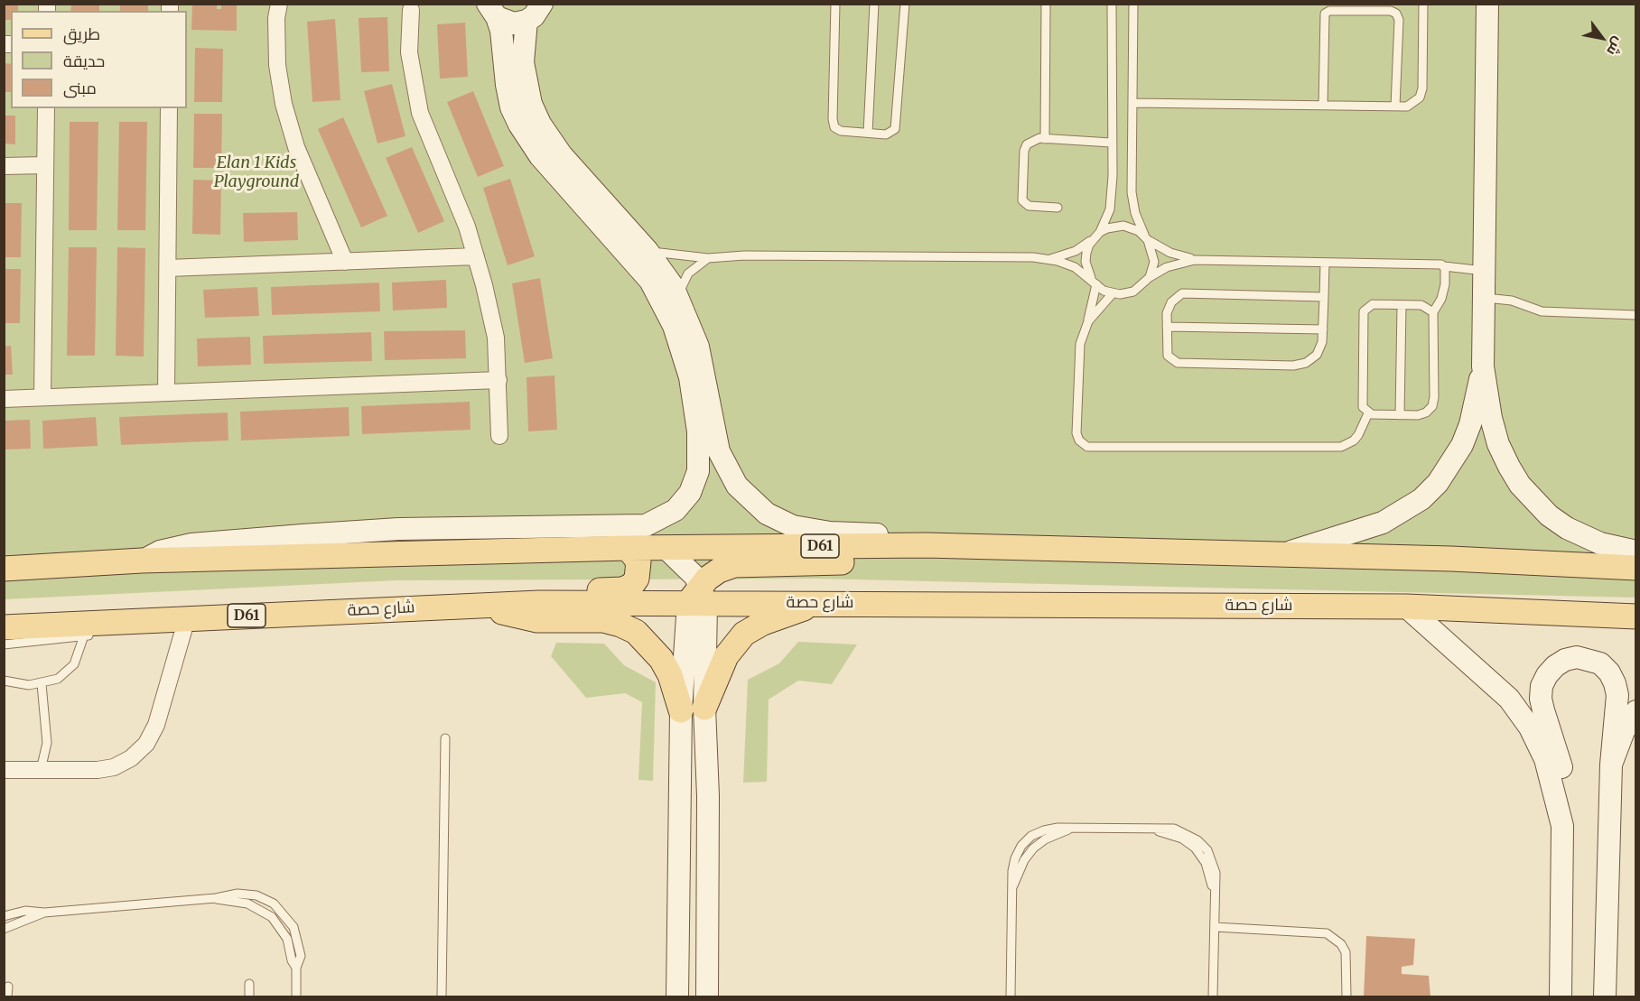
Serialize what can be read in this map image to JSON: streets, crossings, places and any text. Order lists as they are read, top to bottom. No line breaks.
{"streets":{"main road":["D61","شارع حصة"]},"parks":["Elan 1 Kids Playground"],"legend":["طريق","حديقة","مبنى"],"north":"bottom right"}
